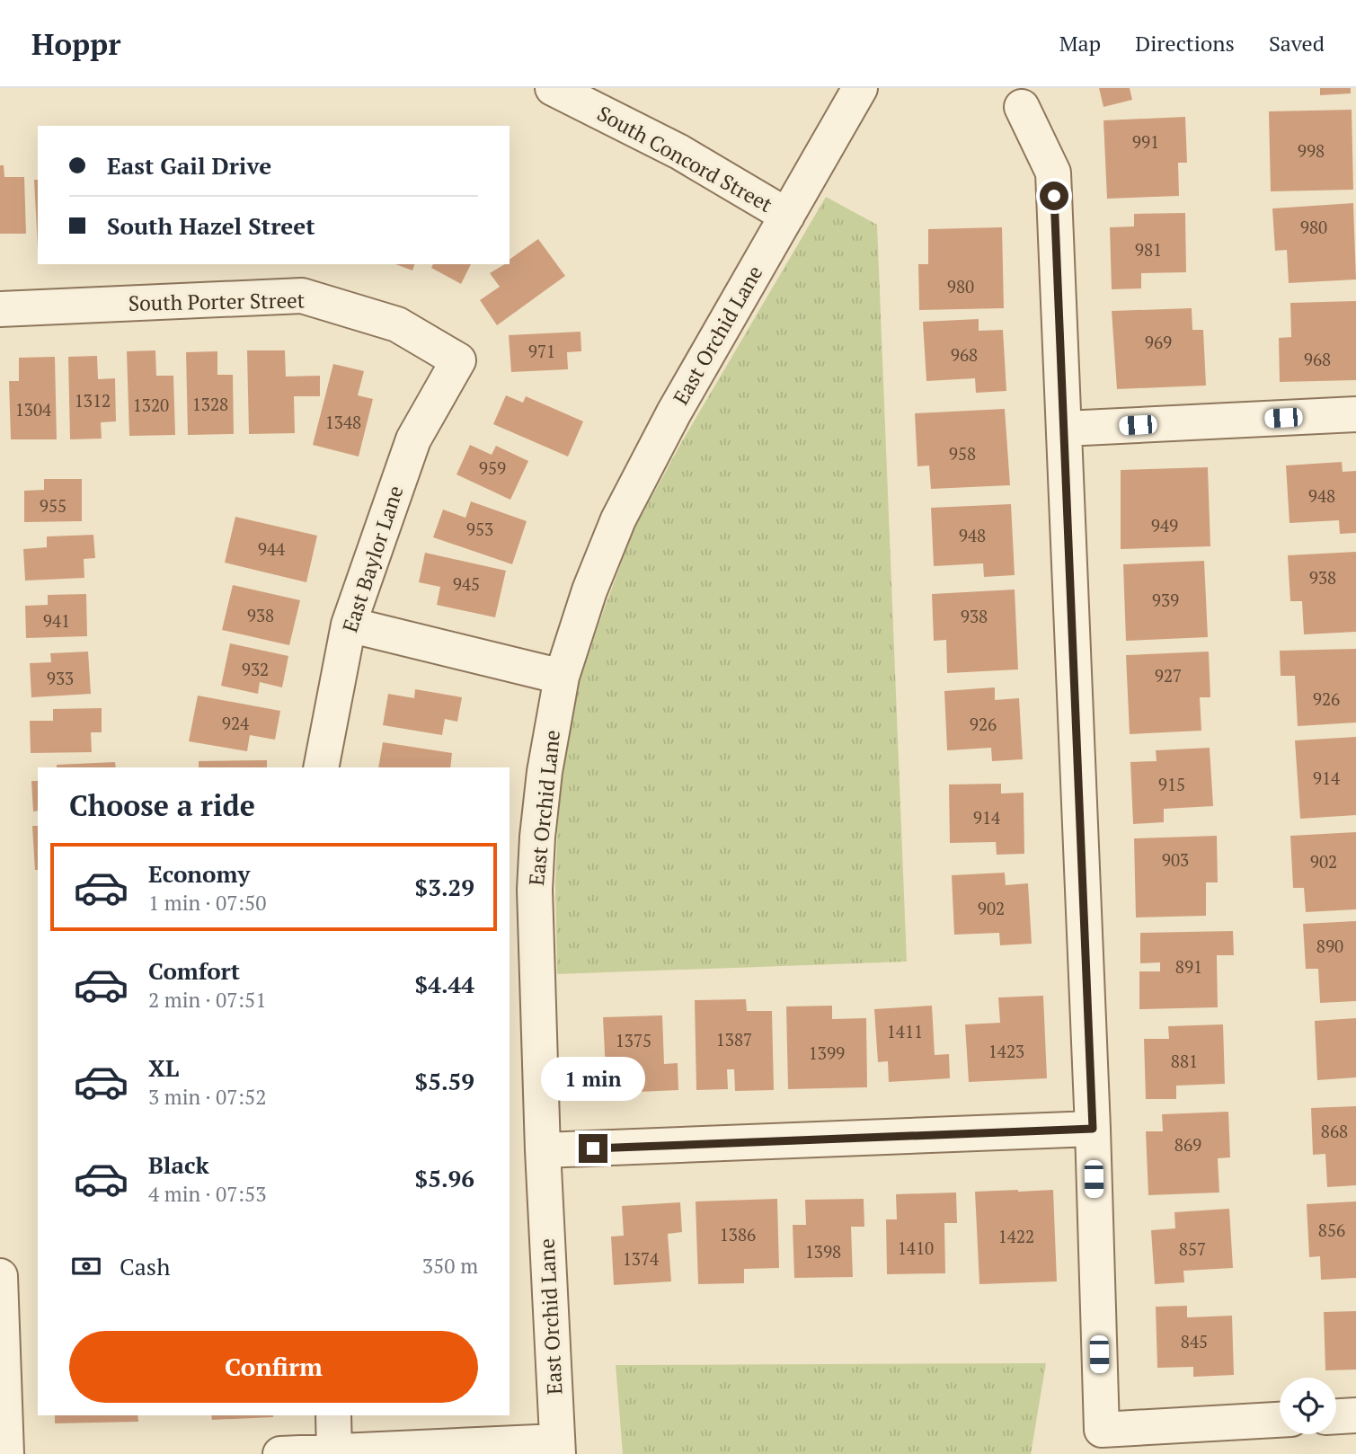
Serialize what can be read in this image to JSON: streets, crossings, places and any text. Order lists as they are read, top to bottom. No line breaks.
{"streets":{"street":["South Concord Street","South Porter Street","East Orchid Lane","East Baylor Lane"]},"crossings":[["South Concord Street","East Orchid Lane"],["South Porter Street","East Baylor Lane"]],"house_numbers":["991","998","980","981","980","969","971","968","968","1312","1328","1320","1304","1348","958","959","948","955","949","953","948","944","938","945","939","938","938","941","932","927","933","926","924","926","914","915","914","903","902","902","890","891","1411","1387","1375","1423","1399","881","868","869","856","1386","1422","1410","857","1398","1374","845"],"page":{"header":"Hoppr","nav":["Map","Directions","Saved"],"banner":["East Gail Drive","South Hazel Street"],"heading":"Choose a ride","list":[{"name":"Economy","note":"1 min · 07:50","value":"$3.29"},{"name":"Comfort","note":"2 min · 07:51","value":"$4.44"},{"name":"XL","note":"3 min · 07:52","value":"$5.59"},{"name":"Black","note":"4 min · 07:53","value":"$5.96"}],"bubble":"1 min","pay":["Cash","350 m"],"buttons":"Confirm"}}
